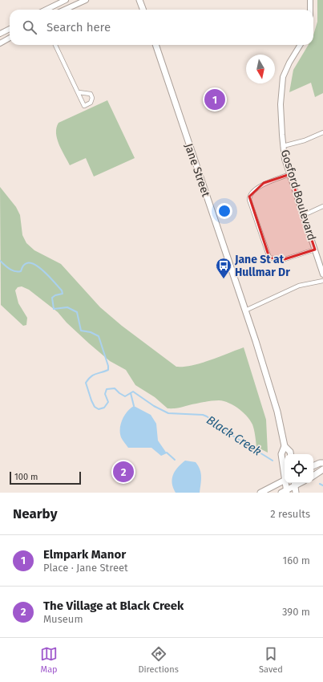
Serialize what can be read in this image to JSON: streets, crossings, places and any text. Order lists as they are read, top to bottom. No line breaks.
{"streets":{"main road":["Jane Street"],"street":["Gosford Boulevard"]},"water":["Black Creek"],"places":{"bus stop":["Jane St at Hullmar Dr"]},"scale_bar":"100 m","north":"bottom","page":{"search":"Search here","pins":["1","2"],"scale":"100 m","heading":["Nearby","2 results"],"list":[{"mark":"1","name":"Elmpark Manor","note":"Place · Jane Street","value":"160 m"},{"mark":"2","name":"The Village at Black Creek","note":"Museum","value":"390 m"}],"nav":["Map","Directions","Saved"]}}
